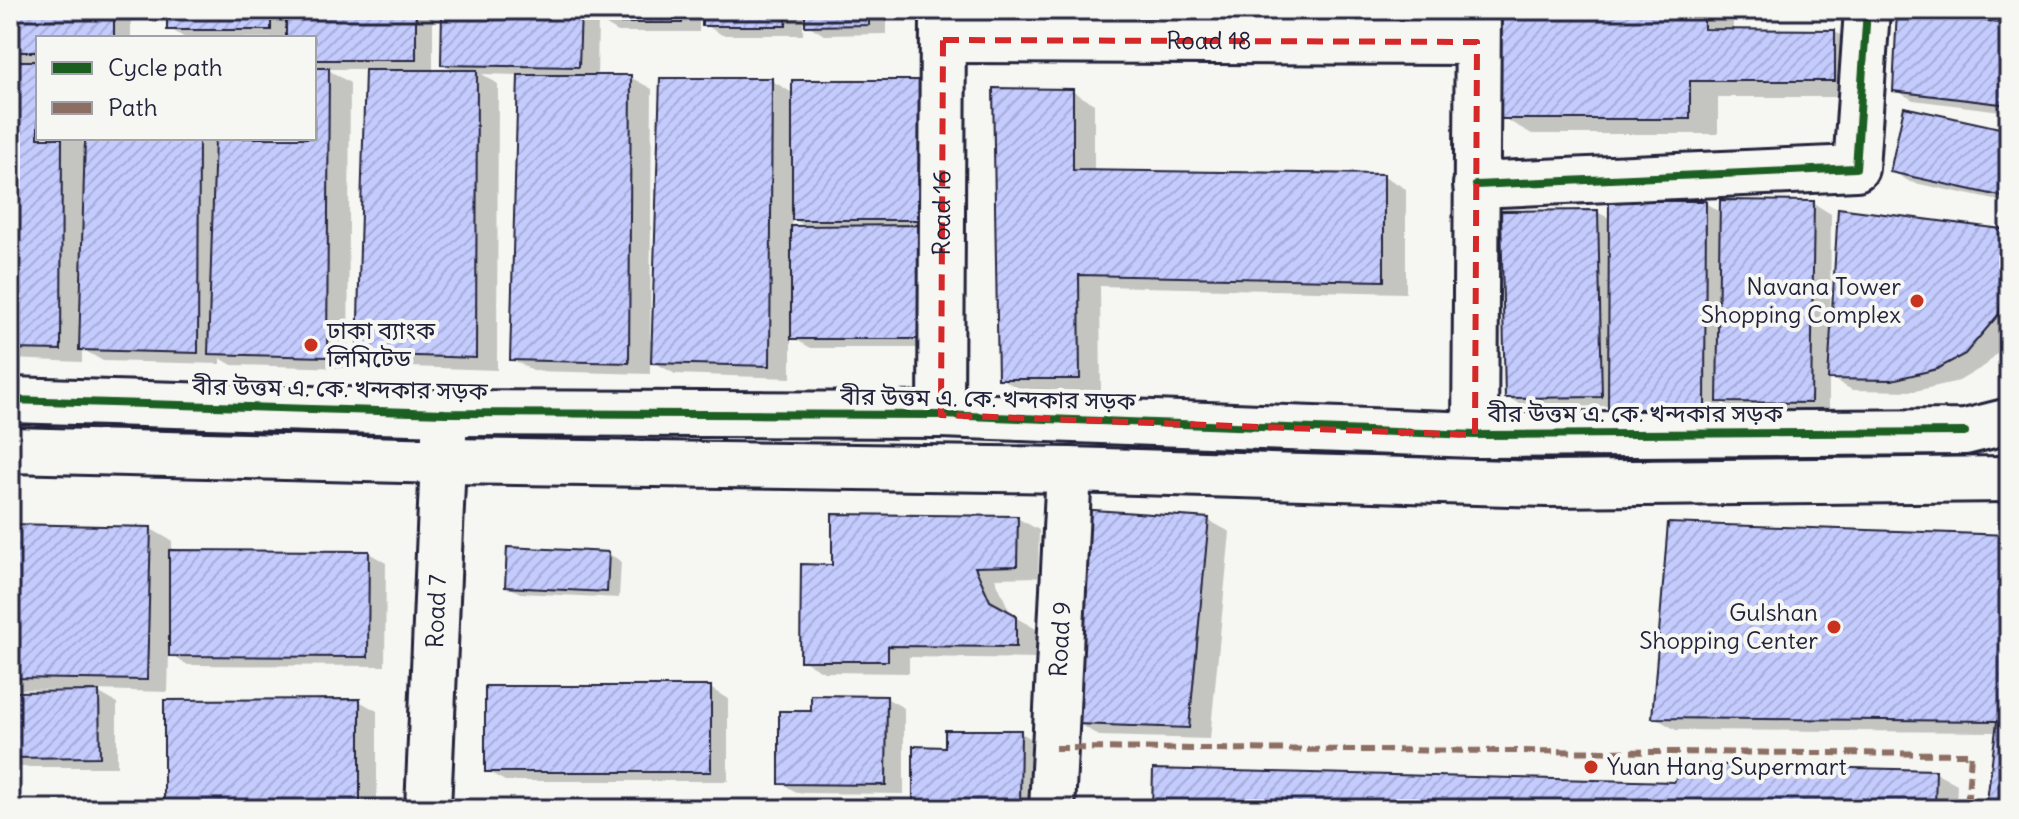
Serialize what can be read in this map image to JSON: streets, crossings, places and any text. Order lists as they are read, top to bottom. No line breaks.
{"streets":{"main road":["Road 18","Road 16","বীর উত্তম এ. কে. খন্দকার সড়ক","Road 7","Road 9"]},"crossings":[["Road 18","Road 16"],["Road 16","বীর উত্তম এ. কে. খন্দকার সড়ক"],["বীর উত্তম এ. কে. খন্দকার সড়ক","Road 7"]],"places":["Navana Tower Shopping Complex","ঢাকা ব্যাংক লিমিটেড","Gulshan Shopping Center","Yuan Hang Supermart"],"legend":["Cycle path","Path"]}
